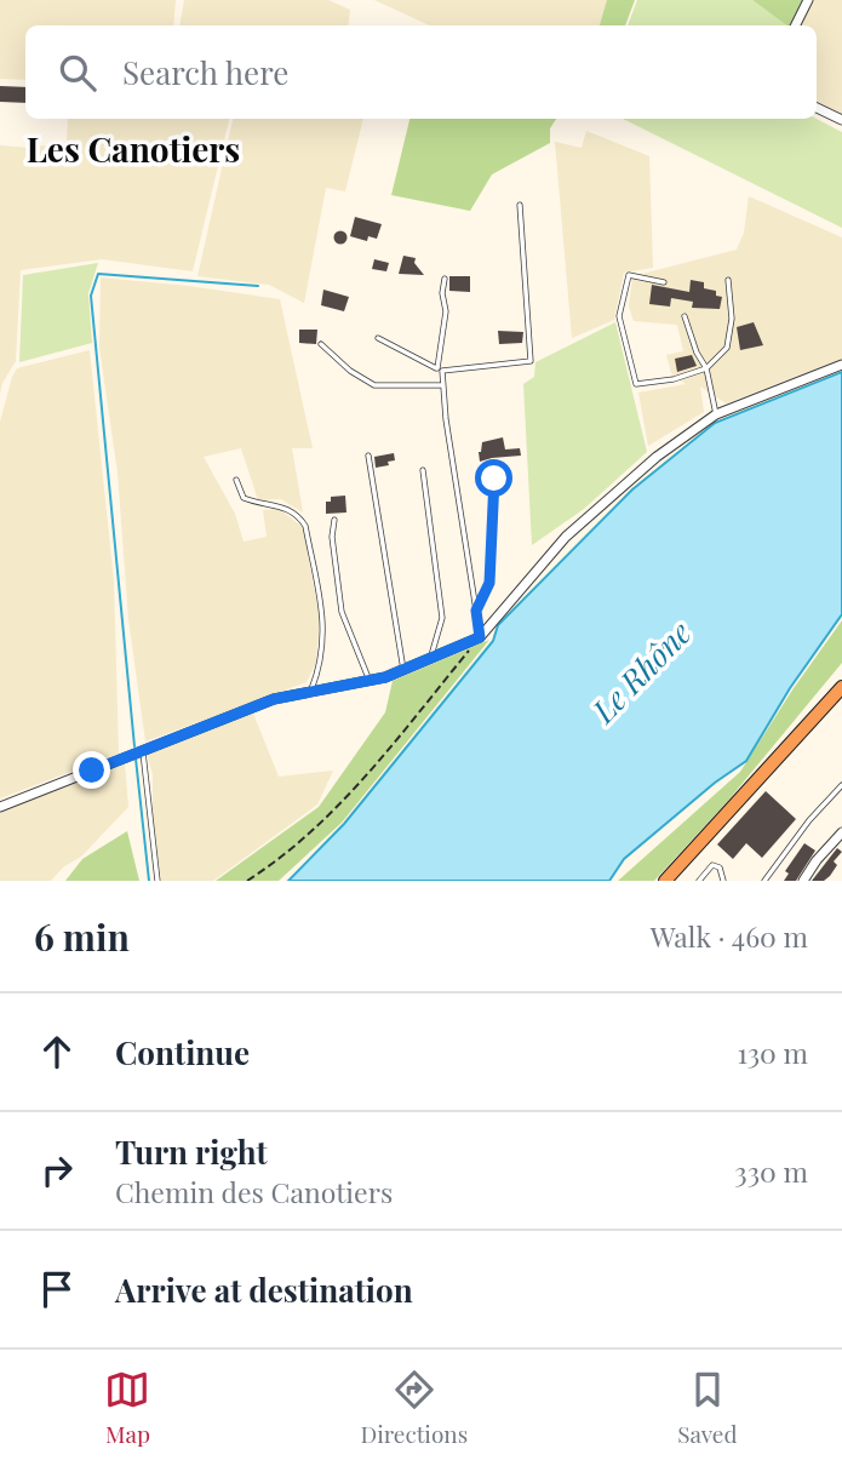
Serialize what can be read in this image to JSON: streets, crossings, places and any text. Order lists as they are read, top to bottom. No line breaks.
{"districts":["Les Canotiers"],"water":["Le Rhône"],"page":{"search":"Search here","heading":["6 min","Walk · 460 m"],"list":[["Continue","130 m"],["Turn right","Chemin des Canotiers","330 m"],"Arrive at destination"],"nav":["Map","Directions","Saved"]}}
